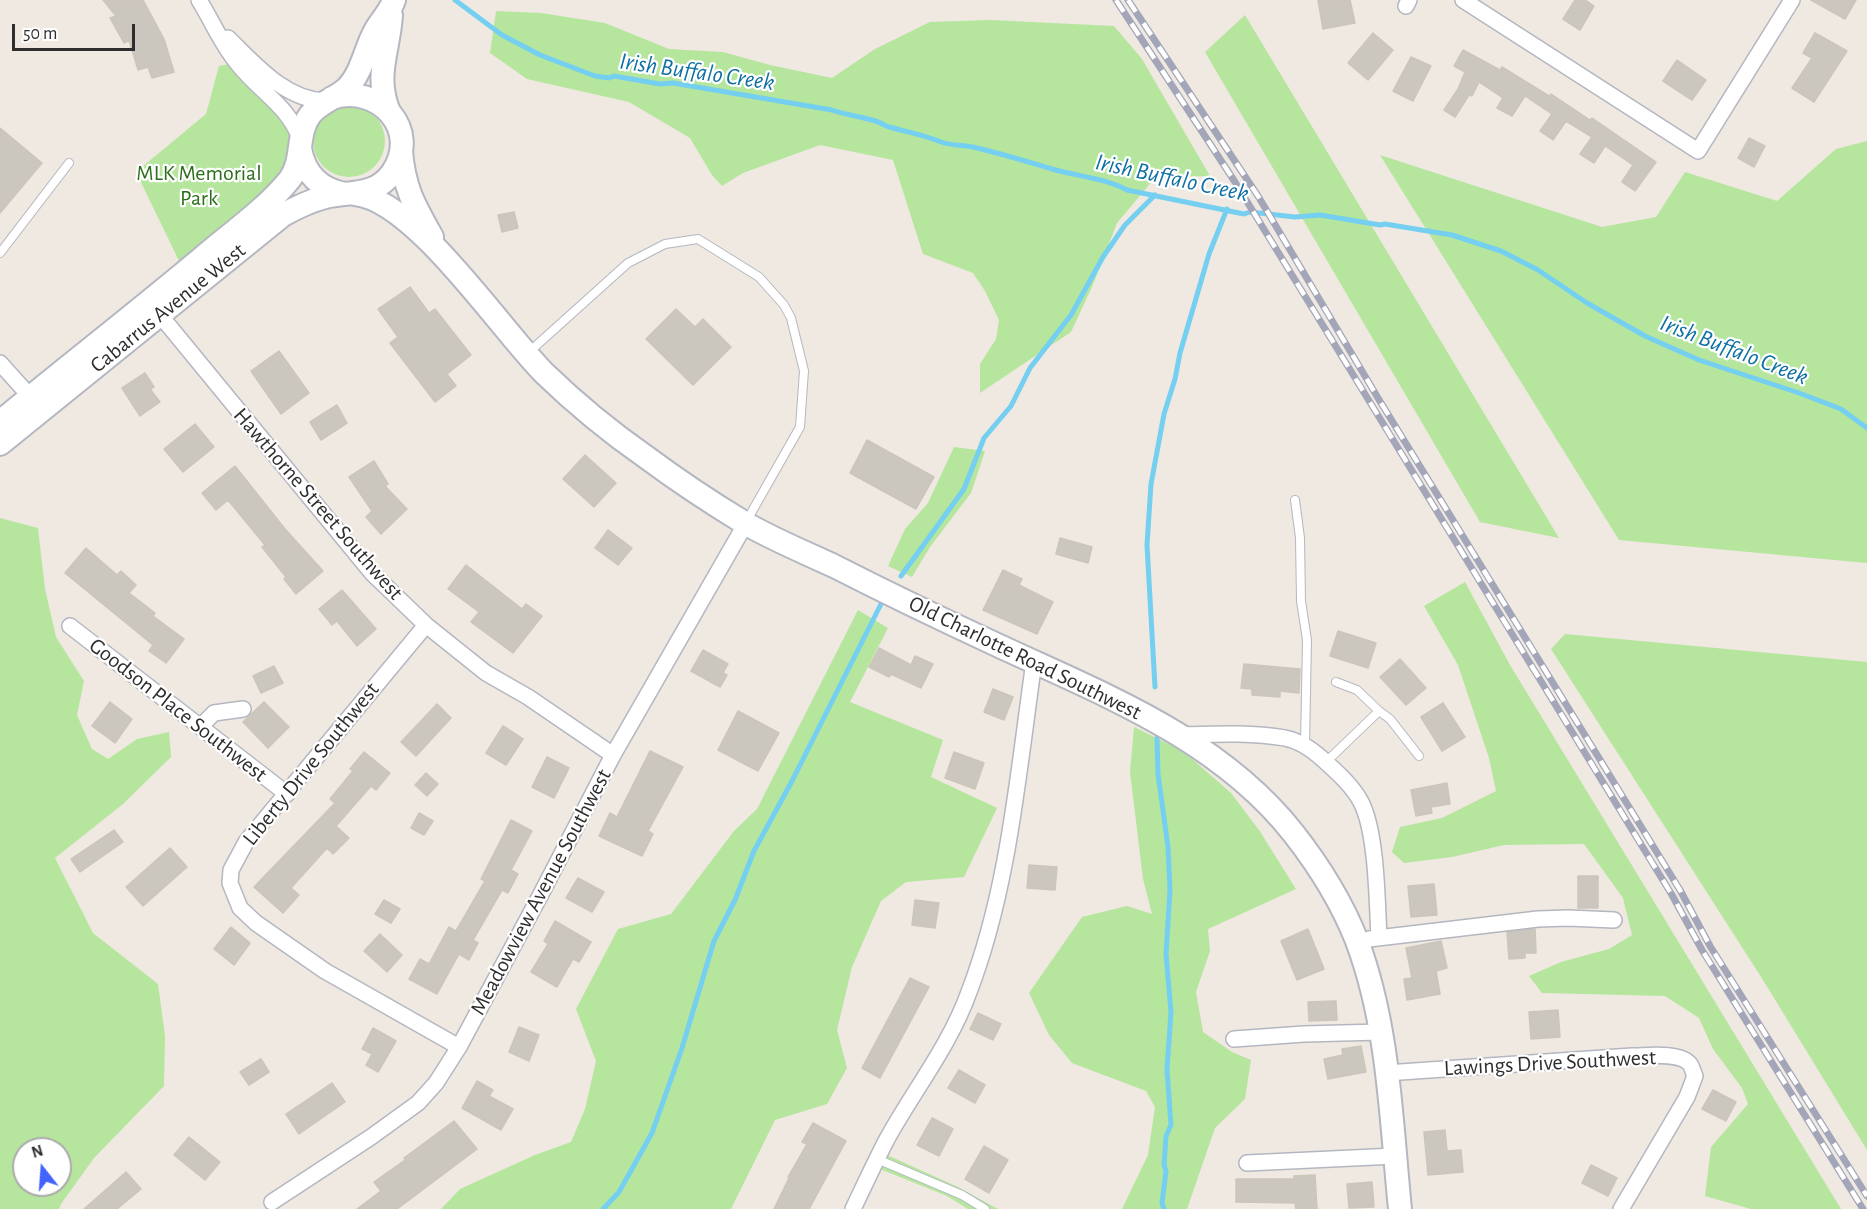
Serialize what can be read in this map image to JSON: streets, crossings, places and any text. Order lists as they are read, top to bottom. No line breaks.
{"streets":{"street":["Cabarrus Avenue West","Hawthorne Street Southwest","Old Charlotte Road Southwest","Goodson Place Southwest","Liberty Drive Southwest","Meadowview Avenue Southwest","Lawings Drive Southwest"]},"crossings":[["Cabarrus Avenue West","Hawthorne Street Southwest"],["Cabarrus Avenue West","Old Charlotte Road Southwest"],["Hawthorne Street Southwest","Liberty Drive Southwest"],["Hawthorne Street Southwest","Meadowview Avenue Southwest"],["Old Charlotte Road Southwest","Meadowview Avenue Southwest"],["Old Charlotte Road Southwest","Lawings Drive Southwest"],["Goodson Place Southwest","Liberty Drive Southwest"],["Liberty Drive Southwest","Meadowview Avenue Southwest"]],"water":["Irish Buffalo Creek"],"parks":["MLK Memorial Park"],"scale_bar":"50 m","north":"top"}
